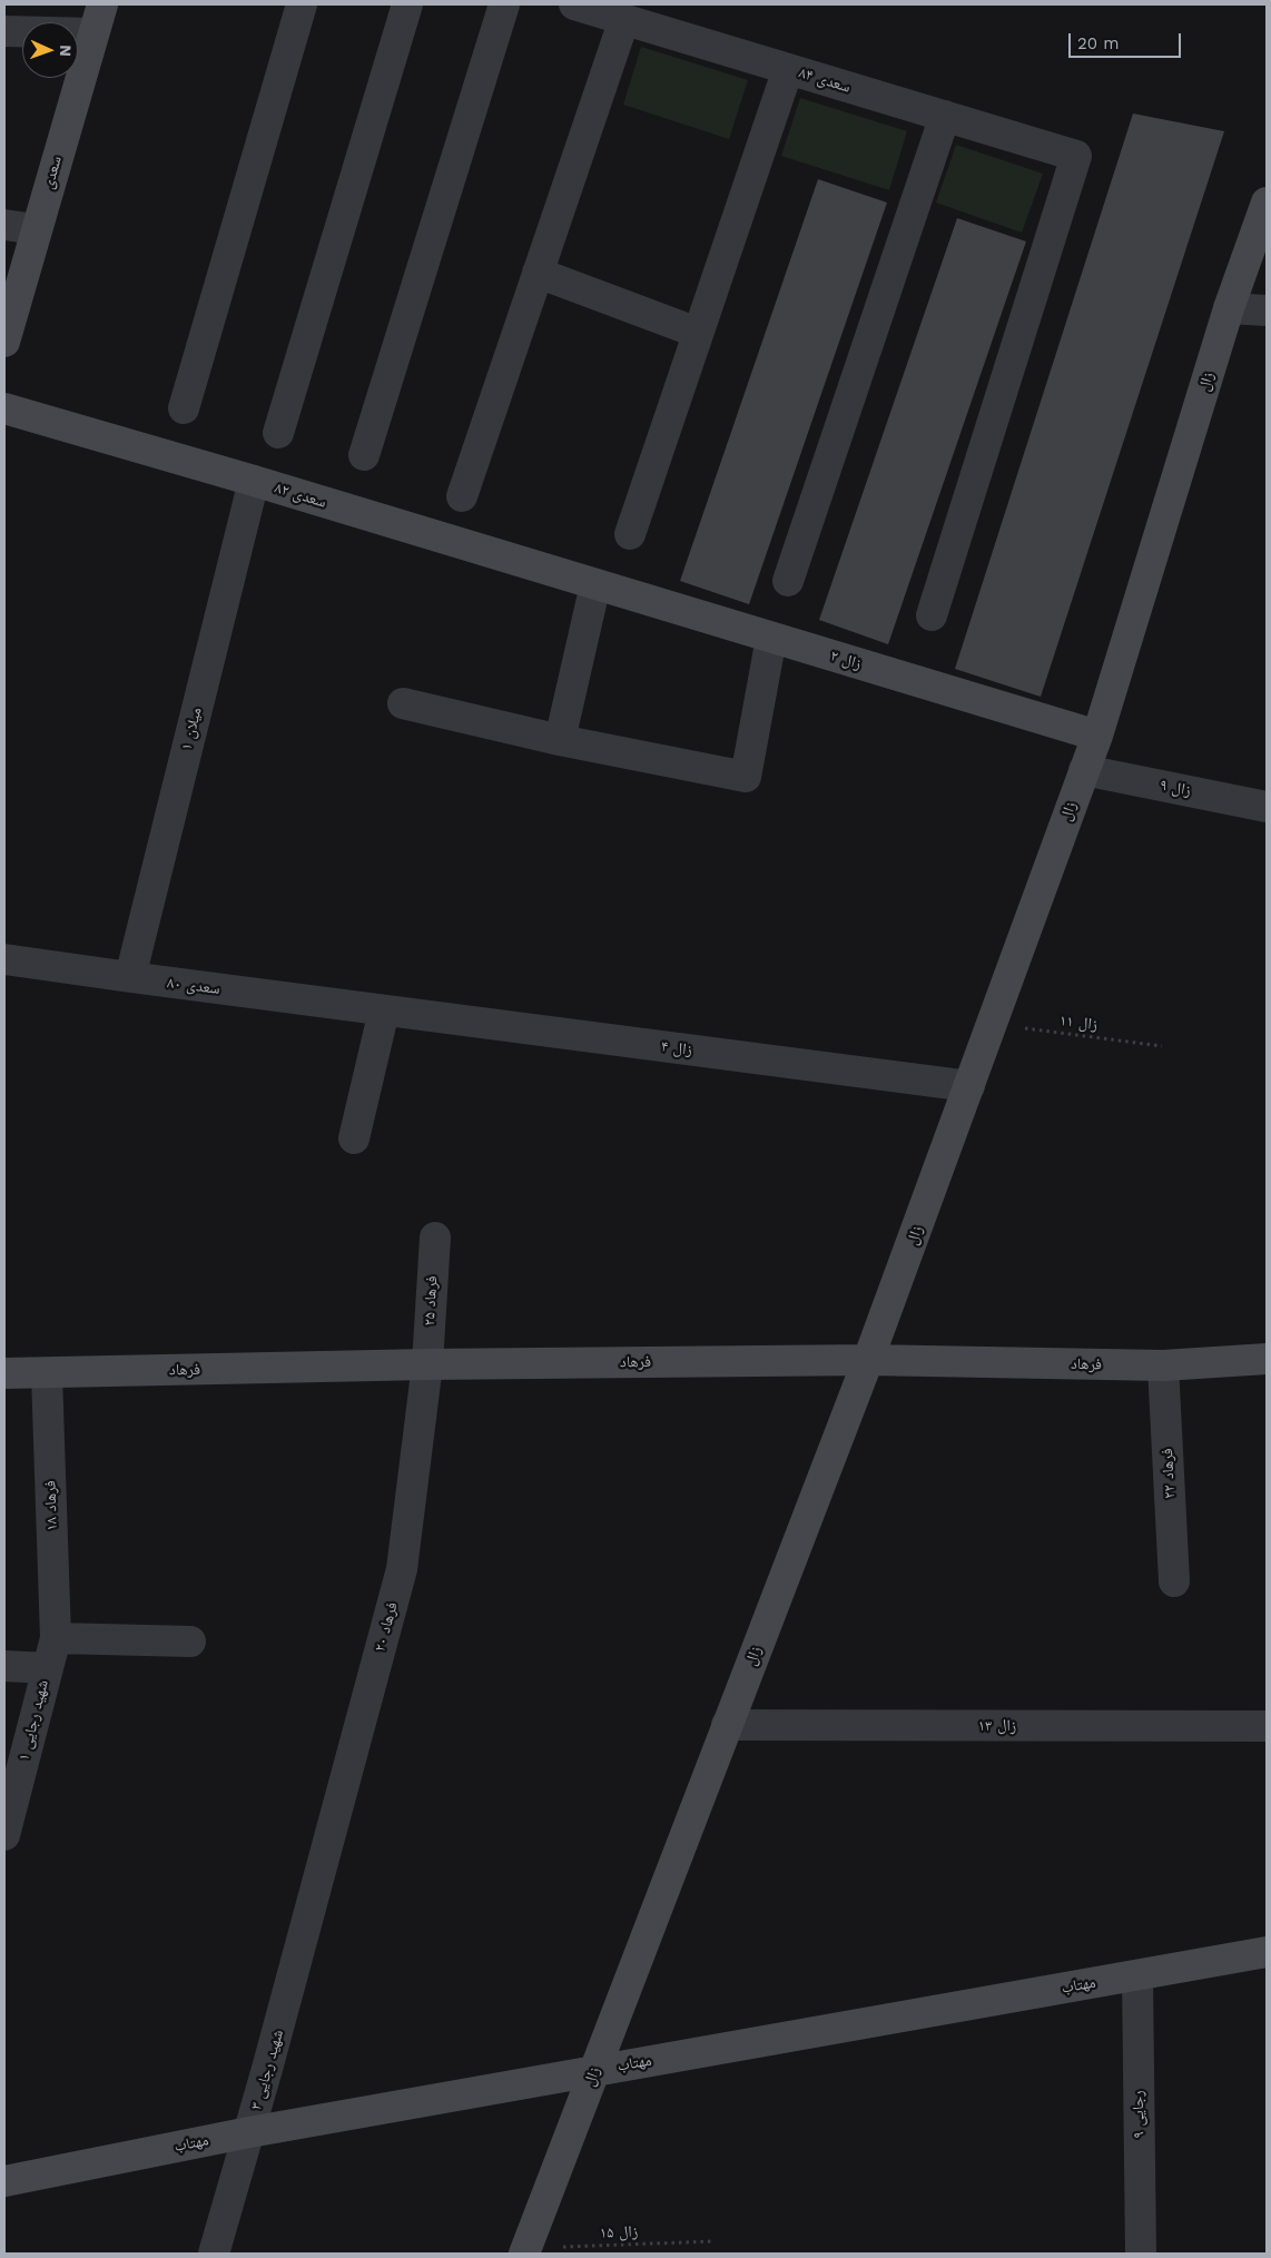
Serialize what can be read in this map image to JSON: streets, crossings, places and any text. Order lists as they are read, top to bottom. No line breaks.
{"streets":{"street":["سعدی ۸۴","سعدی","زال","سعدی ۸۲","زال ۲","میلان ۱","زال ۹","سعدی ۸۰","زال ۴","فرهاد ۲۵","فرهاد","فرهاد ۲۲","فرهاد ۱۸","فرهاد ۲۰","شهید رجایی ۱","زال ۱۳","مهتاب","شهید رجایی ۳","رجایی ۹"],"path":["زال ۱۱","زال ۱۵"]},"crossings":[["زال","زال ۲"],["زال","زال ۹"],["زال","زال ۱۱"],["زال","زال ۴"],["زال","فرهاد"],["زال","زال ۱۳"],["زال","مهتاب"],["زال","زال ۱۵"],["سعدی ۸۲","زال ۲"],["سعدی ۸۲","میلان ۱"],["میلان ۱","سعدی ۸۰"],["سعدی ۸۰","زال ۴"],["فرهاد ۲۵","فرهاد"],["فرهاد ۲۵","فرهاد ۲۰"],["فرهاد","فرهاد ۲۲"],["فرهاد","فرهاد ۱۸"],["فرهاد","فرهاد ۲۰"],["فرهاد ۱۸","شهید رجایی ۱"],["فرهاد ۲۰","شهید رجایی ۳"],["مهتاب","شهید رجایی ۳"],["مهتاب","رجایی ۹"]],"scale_bar":"20 m","north":"right"}
